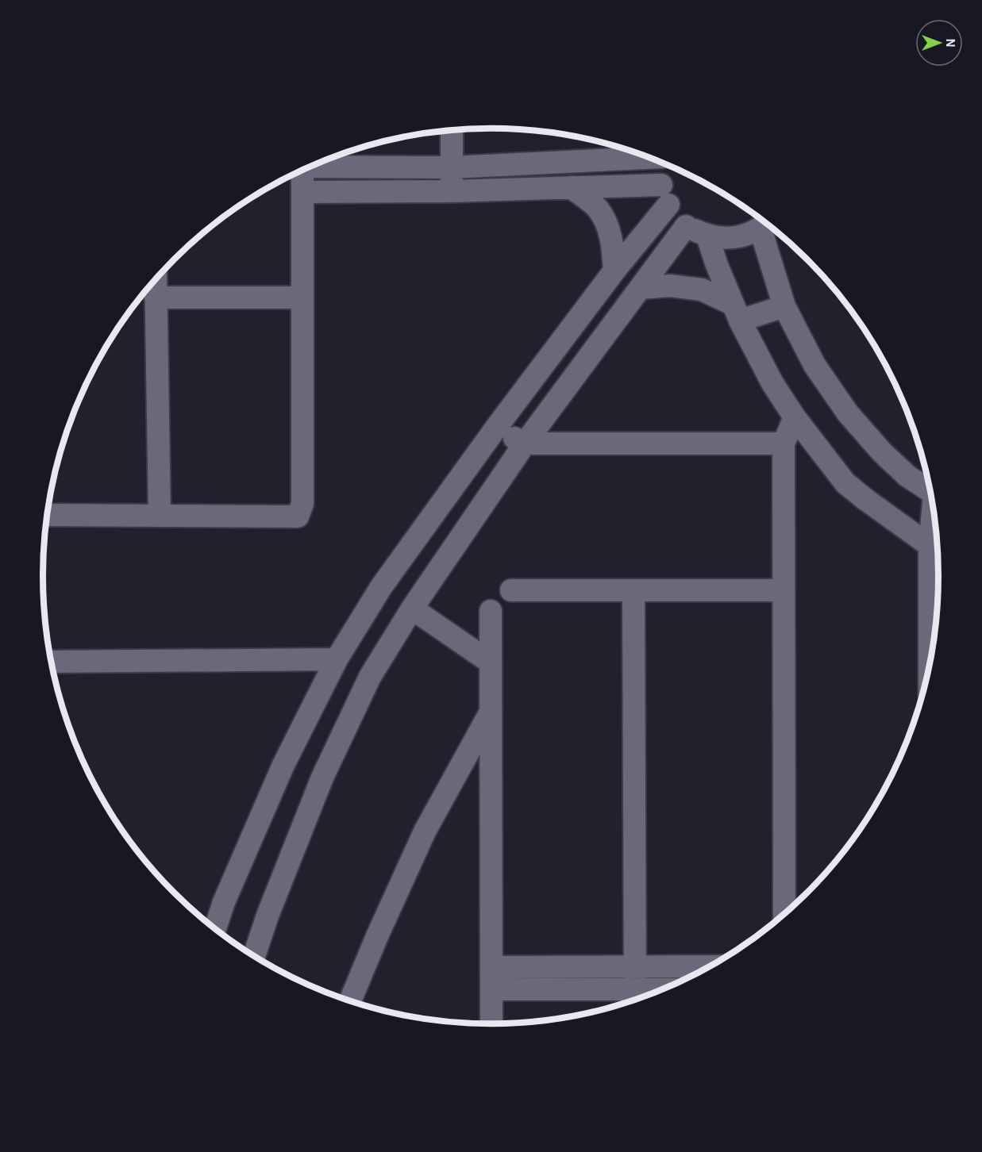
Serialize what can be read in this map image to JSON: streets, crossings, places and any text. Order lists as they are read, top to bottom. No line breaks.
{"north":"right"}
